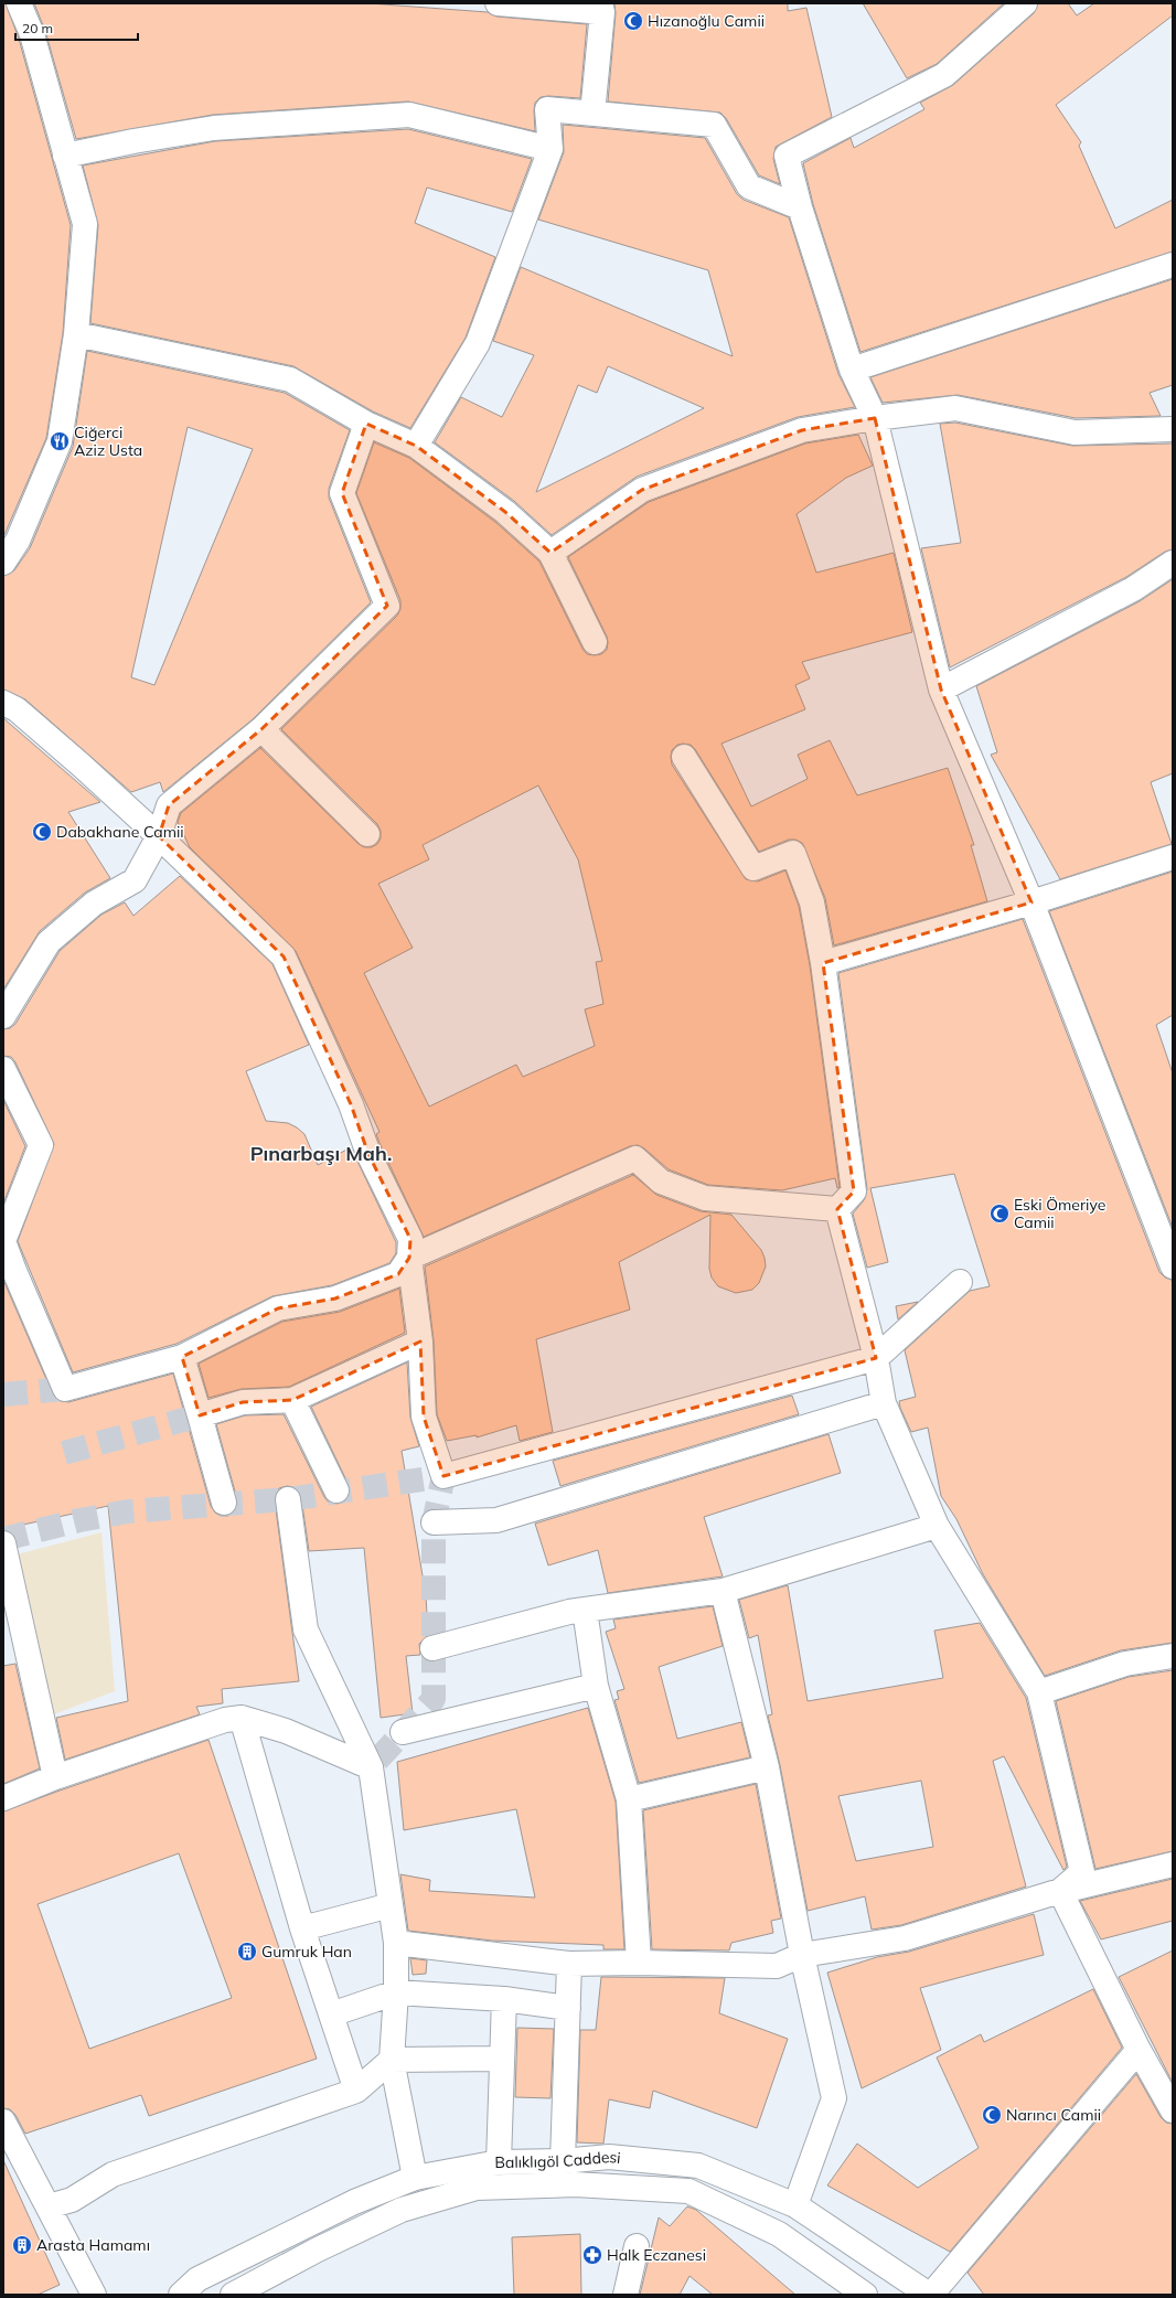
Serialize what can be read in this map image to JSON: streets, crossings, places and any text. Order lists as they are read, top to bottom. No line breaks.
{"streets":{"street":["Balıklıgöl Caddesi"]},"districts":["Pınarbaşı Mah."],"places":{"mosque":["Hızanoğlu Camii","Dabakhane Camii","Eski Ömeriye Camii","Narıncı Camii"],"restaurant":["Ciğerci Aziz Usta"],"building":["Gumruk Han","Arasta Hamamı"],"pharmacy":["Halk Eczanesi"]},"scale_bar":"20 m"}
